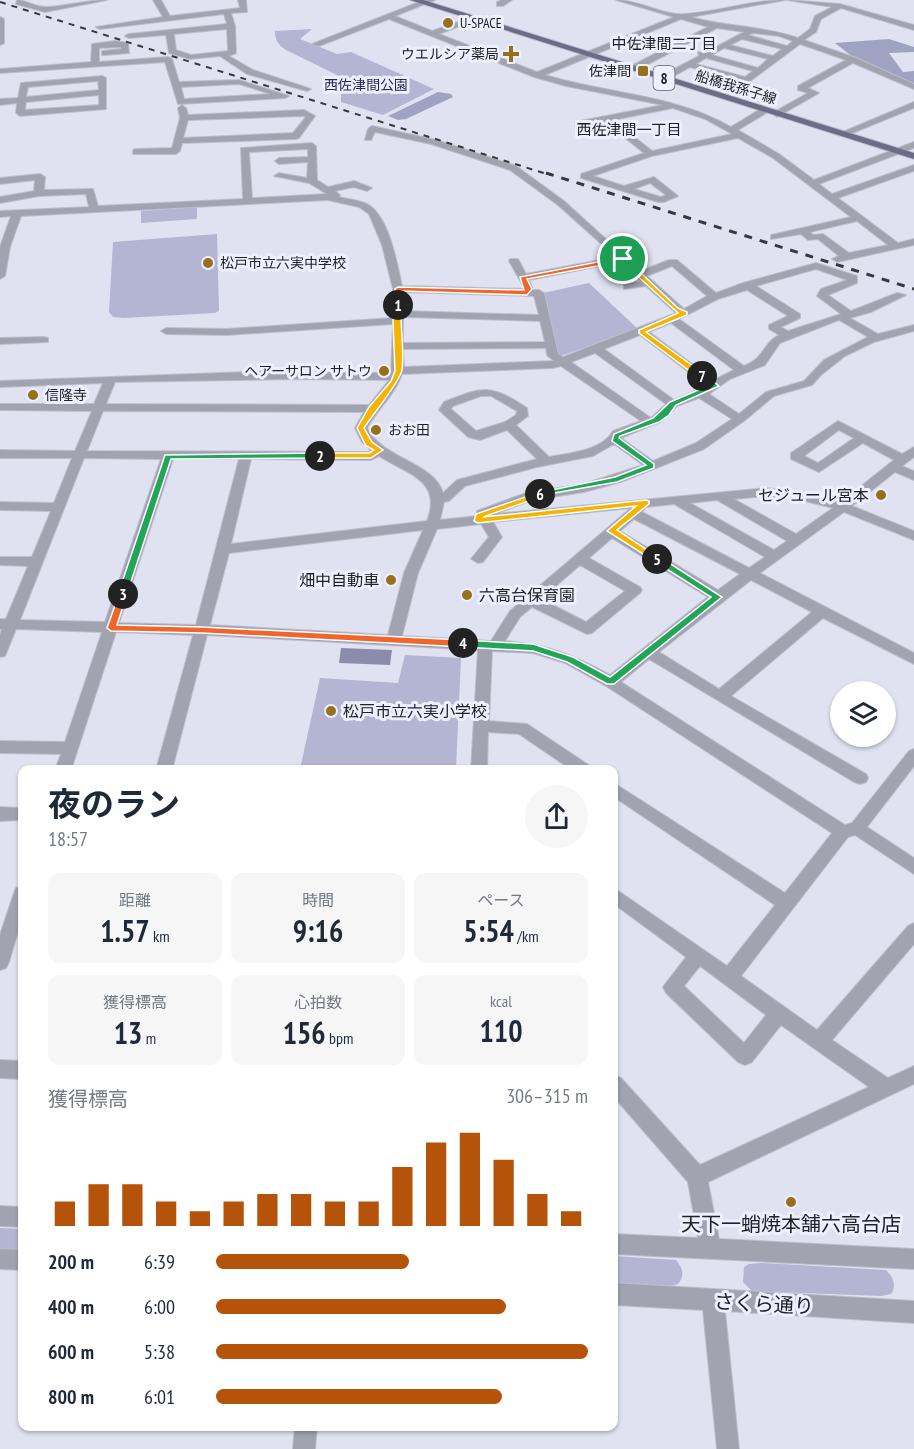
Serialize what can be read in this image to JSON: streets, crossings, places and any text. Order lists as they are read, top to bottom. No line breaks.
{"streets":{"main road":["8","船橋我孫子線"],"street":["さくら通り"]},"districts":["中佐津間二丁目","西佐津間一丁目"],"parks":["西佐津間公園"],"places":{"other":["U-SPACE","松戸市立六実中学校","ヘアーサロン サトウ","信隆寺","おお田","セジュール宮本","畑中自動車","六高台保育園","松戸市立六実小学校","天下一蛸焼本舗六高台店"],"health":["ウエルシア薬局"],"transit":["佐津間"]},"page":{"pins":["1","7","2","6","5","3","4"],"heading":["夜のラン","18:57"],"stats":[["距離","1.57 km"],["時間","9:16"],["ペース","5:54 /km"],["獲得標高","13 m"],["心拍数","156 bpm"],["kcal","110"]],"chart":["獲得標高","306–315 m"],"list":[{"name":"200 m","note":"6:39"},{"name":"400 m","note":"6:00"},{"name":"600 m","note":"5:38"},{"name":"800 m","note":"6:01"}]}}
